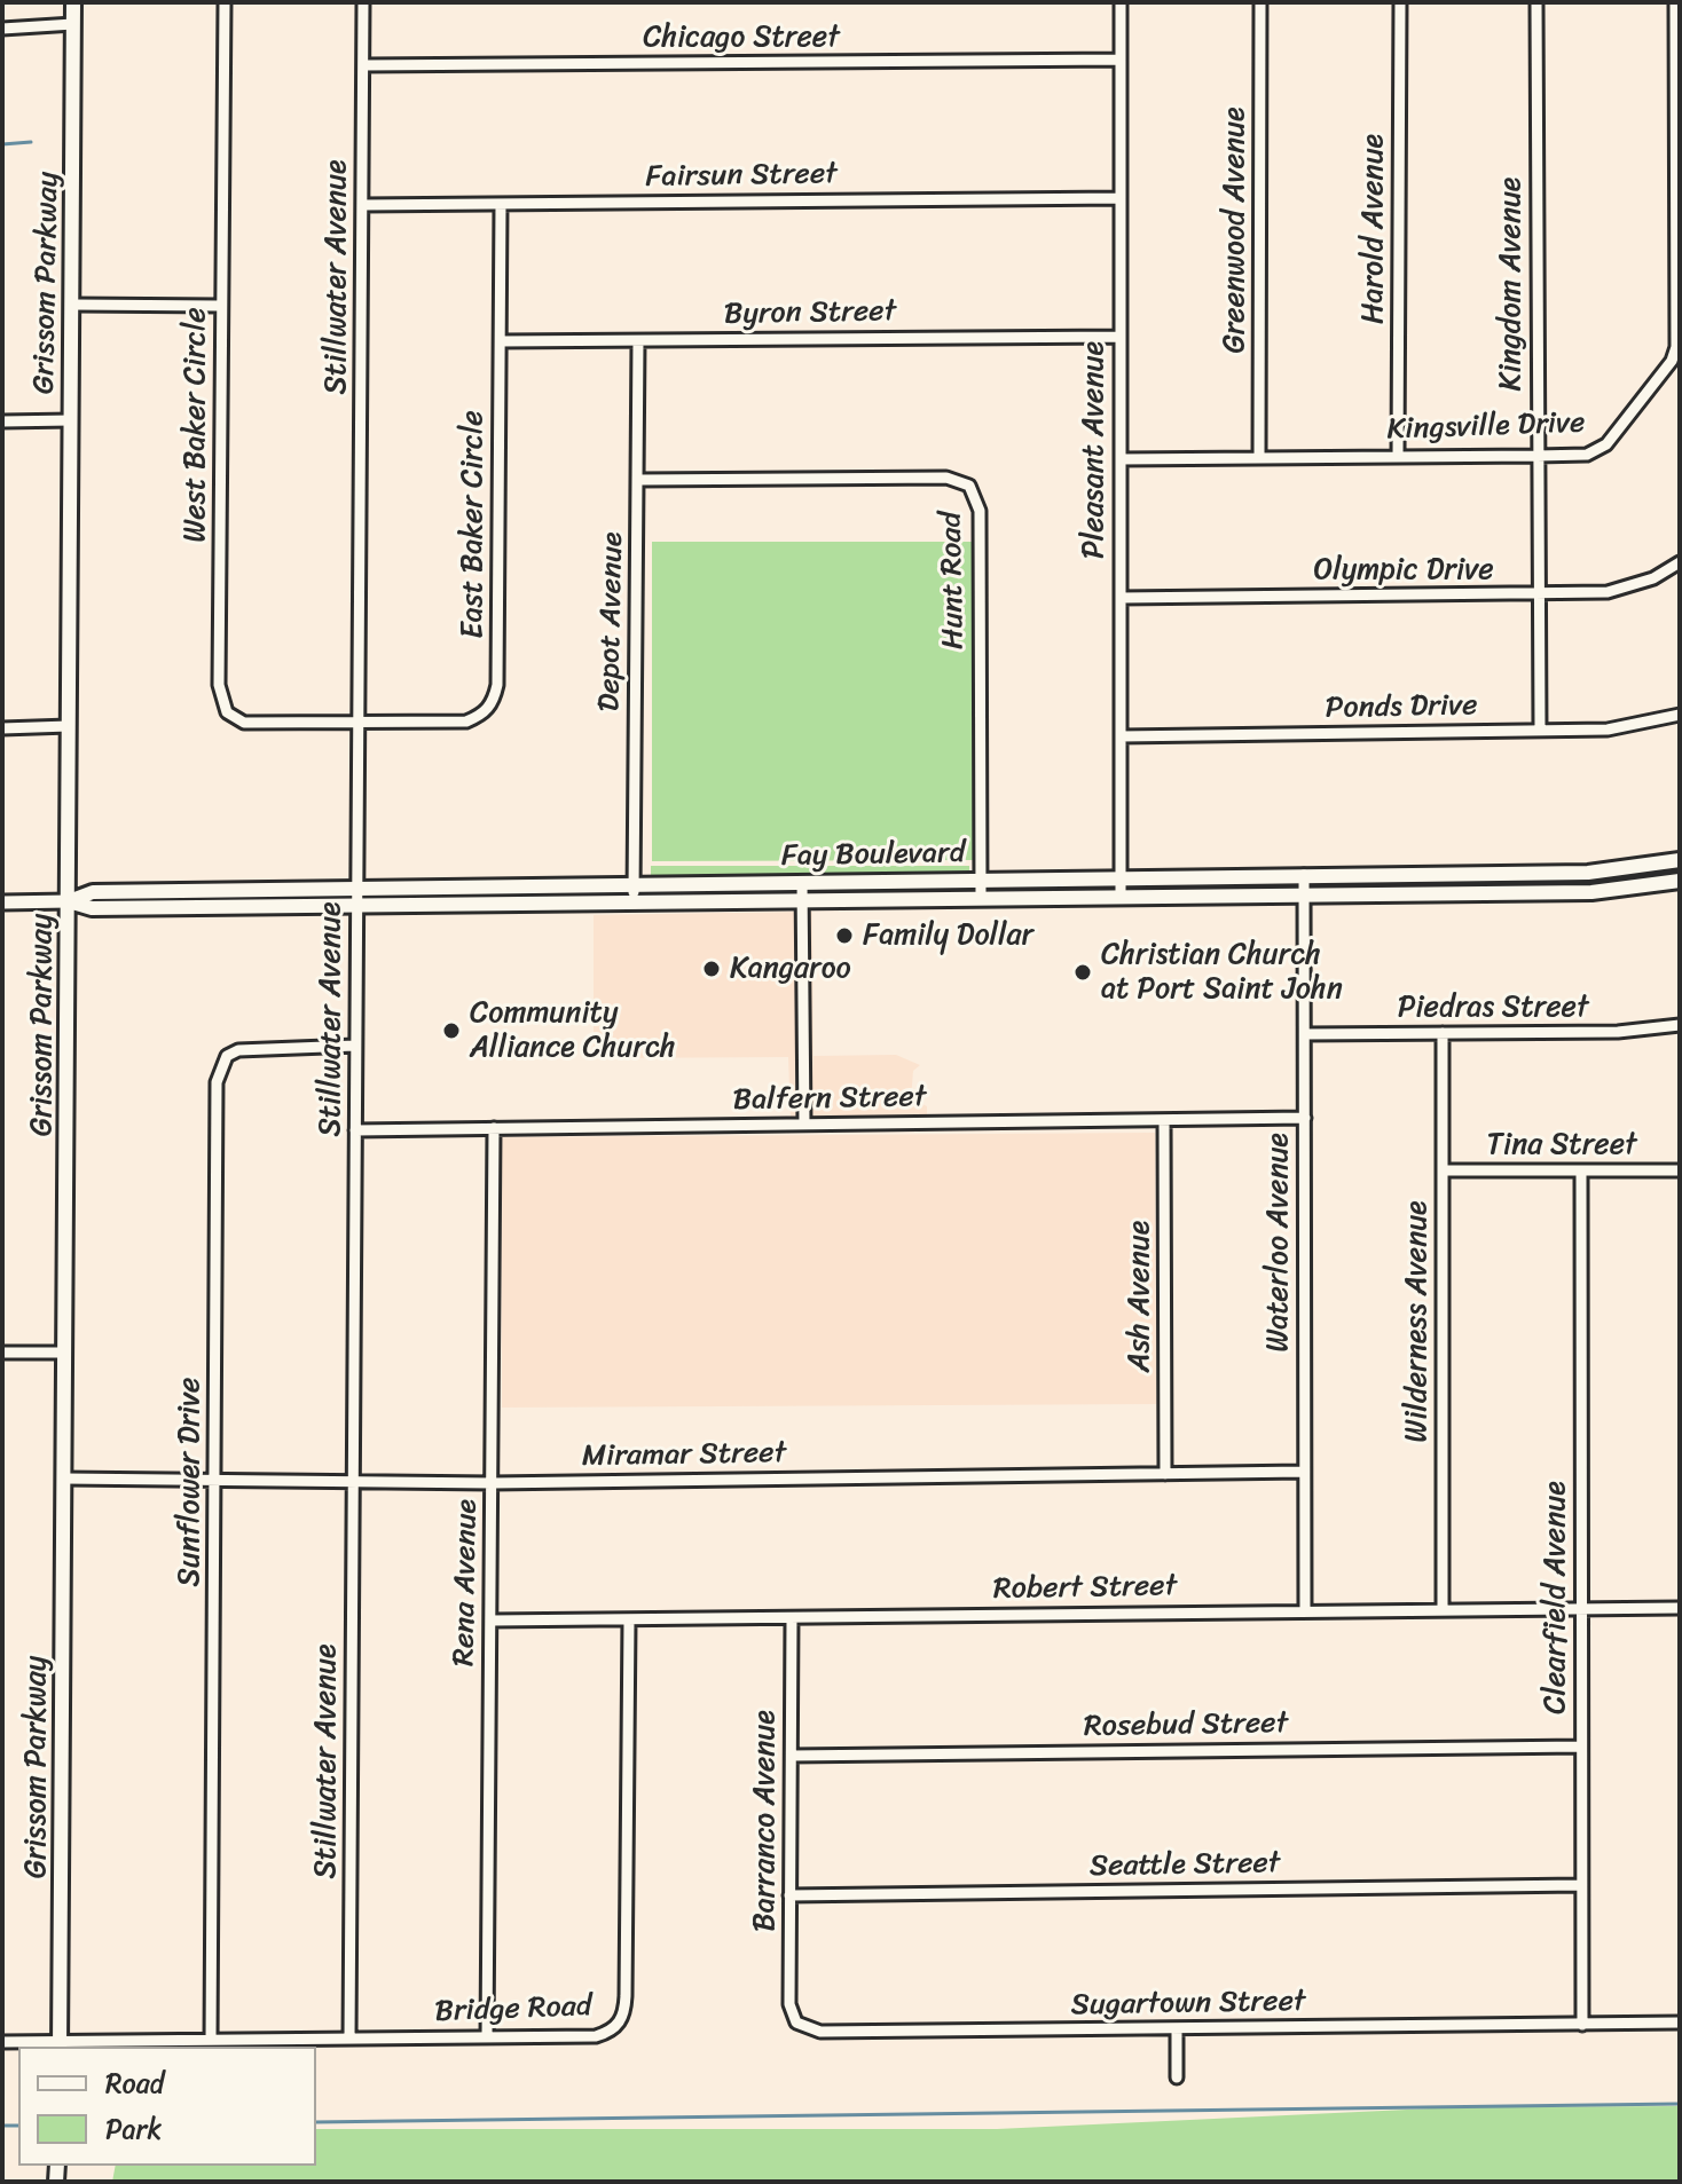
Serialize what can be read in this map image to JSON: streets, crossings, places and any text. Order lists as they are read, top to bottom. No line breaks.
{"streets":{"main road":["Grissom Parkway","Fay Boulevard"],"street":["Chicago Street","Fairsun Street","Harold Avenue","Greenwood Avenue","Stillwater Avenue","Kingdom Avenue","Byron Street","West Baker Circle","Kingsville Drive","Pleasant Avenue","East Baker Circle","Olympic Drive","Hunt Road","Depot Avenue","Ponds Drive","Piedras Street","Balfern Street","Tina Street","Waterloo Avenue","Ash Avenue","Wilderness Avenue","Miramar Street","Sunflower Drive","Rena Avenue","Robert Street","Clearfield Avenue","Rosebud Street","Barranco Avenue","Seattle Street","Sugartown Street","Bridge Road"]},"crossings":[["Chicago Street","Stillwater Avenue"],["Chicago Street","Pleasant Avenue"],["Fairsun Street","Stillwater Avenue"],["Fairsun Street","Pleasant Avenue"],["Fairsun Street","East Baker Circle"],["Harold Avenue","Kingsville Drive"],["Greenwood Avenue","Kingsville Drive"],["Stillwater Avenue","West Baker Circle"],["Stillwater Avenue","East Baker Circle"],["Stillwater Avenue","Fay Boulevard"],["Stillwater Avenue","Balfern Street"],["Stillwater Avenue","Miramar Street"],["Stillwater Avenue","Sunflower Drive"],["Stillwater Avenue","Bridge Road"],["Grissom Parkway","Fay Boulevard"],["Grissom Parkway","Miramar Street"],["Grissom Parkway","Bridge Road"],["Kingdom Avenue","Kingsville Drive"],["Kingdom Avenue","Olympic Drive"],["Kingdom Avenue","Ponds Drive"],["Byron Street","Pleasant Avenue"],["Byron Street","East Baker Circle"],["Byron Street","Depot Avenue"],["West Baker Circle","East Baker Circle"],["Kingsville Drive","Pleasant Avenue"],["Pleasant Avenue","Olympic Drive"],["Pleasant Avenue","Ponds Drive"],["Pleasant Avenue","Fay Boulevard"],["Hunt Road","Depot Avenue"],["Hunt Road","Fay Boulevard"],["Depot Avenue","Fay Boulevard"],["Fay Boulevard","Waterloo Avenue"],["Piedras Street","Waterloo Avenue"],["Piedras Street","Wilderness Avenue"],["Balfern Street","Waterloo Avenue"],["Balfern Street","Ash Avenue"],["Balfern Street","Rena Avenue"],["Tina Street","Wilderness Avenue"],["Tina Street","Clearfield Avenue"],["Waterloo Avenue","Miramar Street"],["Waterloo Avenue","Robert Street"],["Ash Avenue","Miramar Street"],["Wilderness Avenue","Robert Street"],["Miramar Street","Sunflower Drive"],["Miramar Street","Rena Avenue"],["Sunflower Drive","Bridge Road"],["Rena Avenue","Robert Street"],["Rena Avenue","Bridge Road"],["Robert Street","Clearfield Avenue"],["Robert Street","Barranco Avenue"],["Robert Street","Bridge Road"],["Clearfield Avenue","Rosebud Street"],["Clearfield Avenue","Seattle Street"],["Clearfield Avenue","Sugartown Street"],["Rosebud Street","Barranco Avenue"],["Barranco Avenue","Seattle Street"],["Barranco Avenue","Sugartown Street"]],"places":["Family Dollar","Kangaroo","Christian Church at Port Saint John","Community Alliance Church"],"legend":["Road","Park"]}
